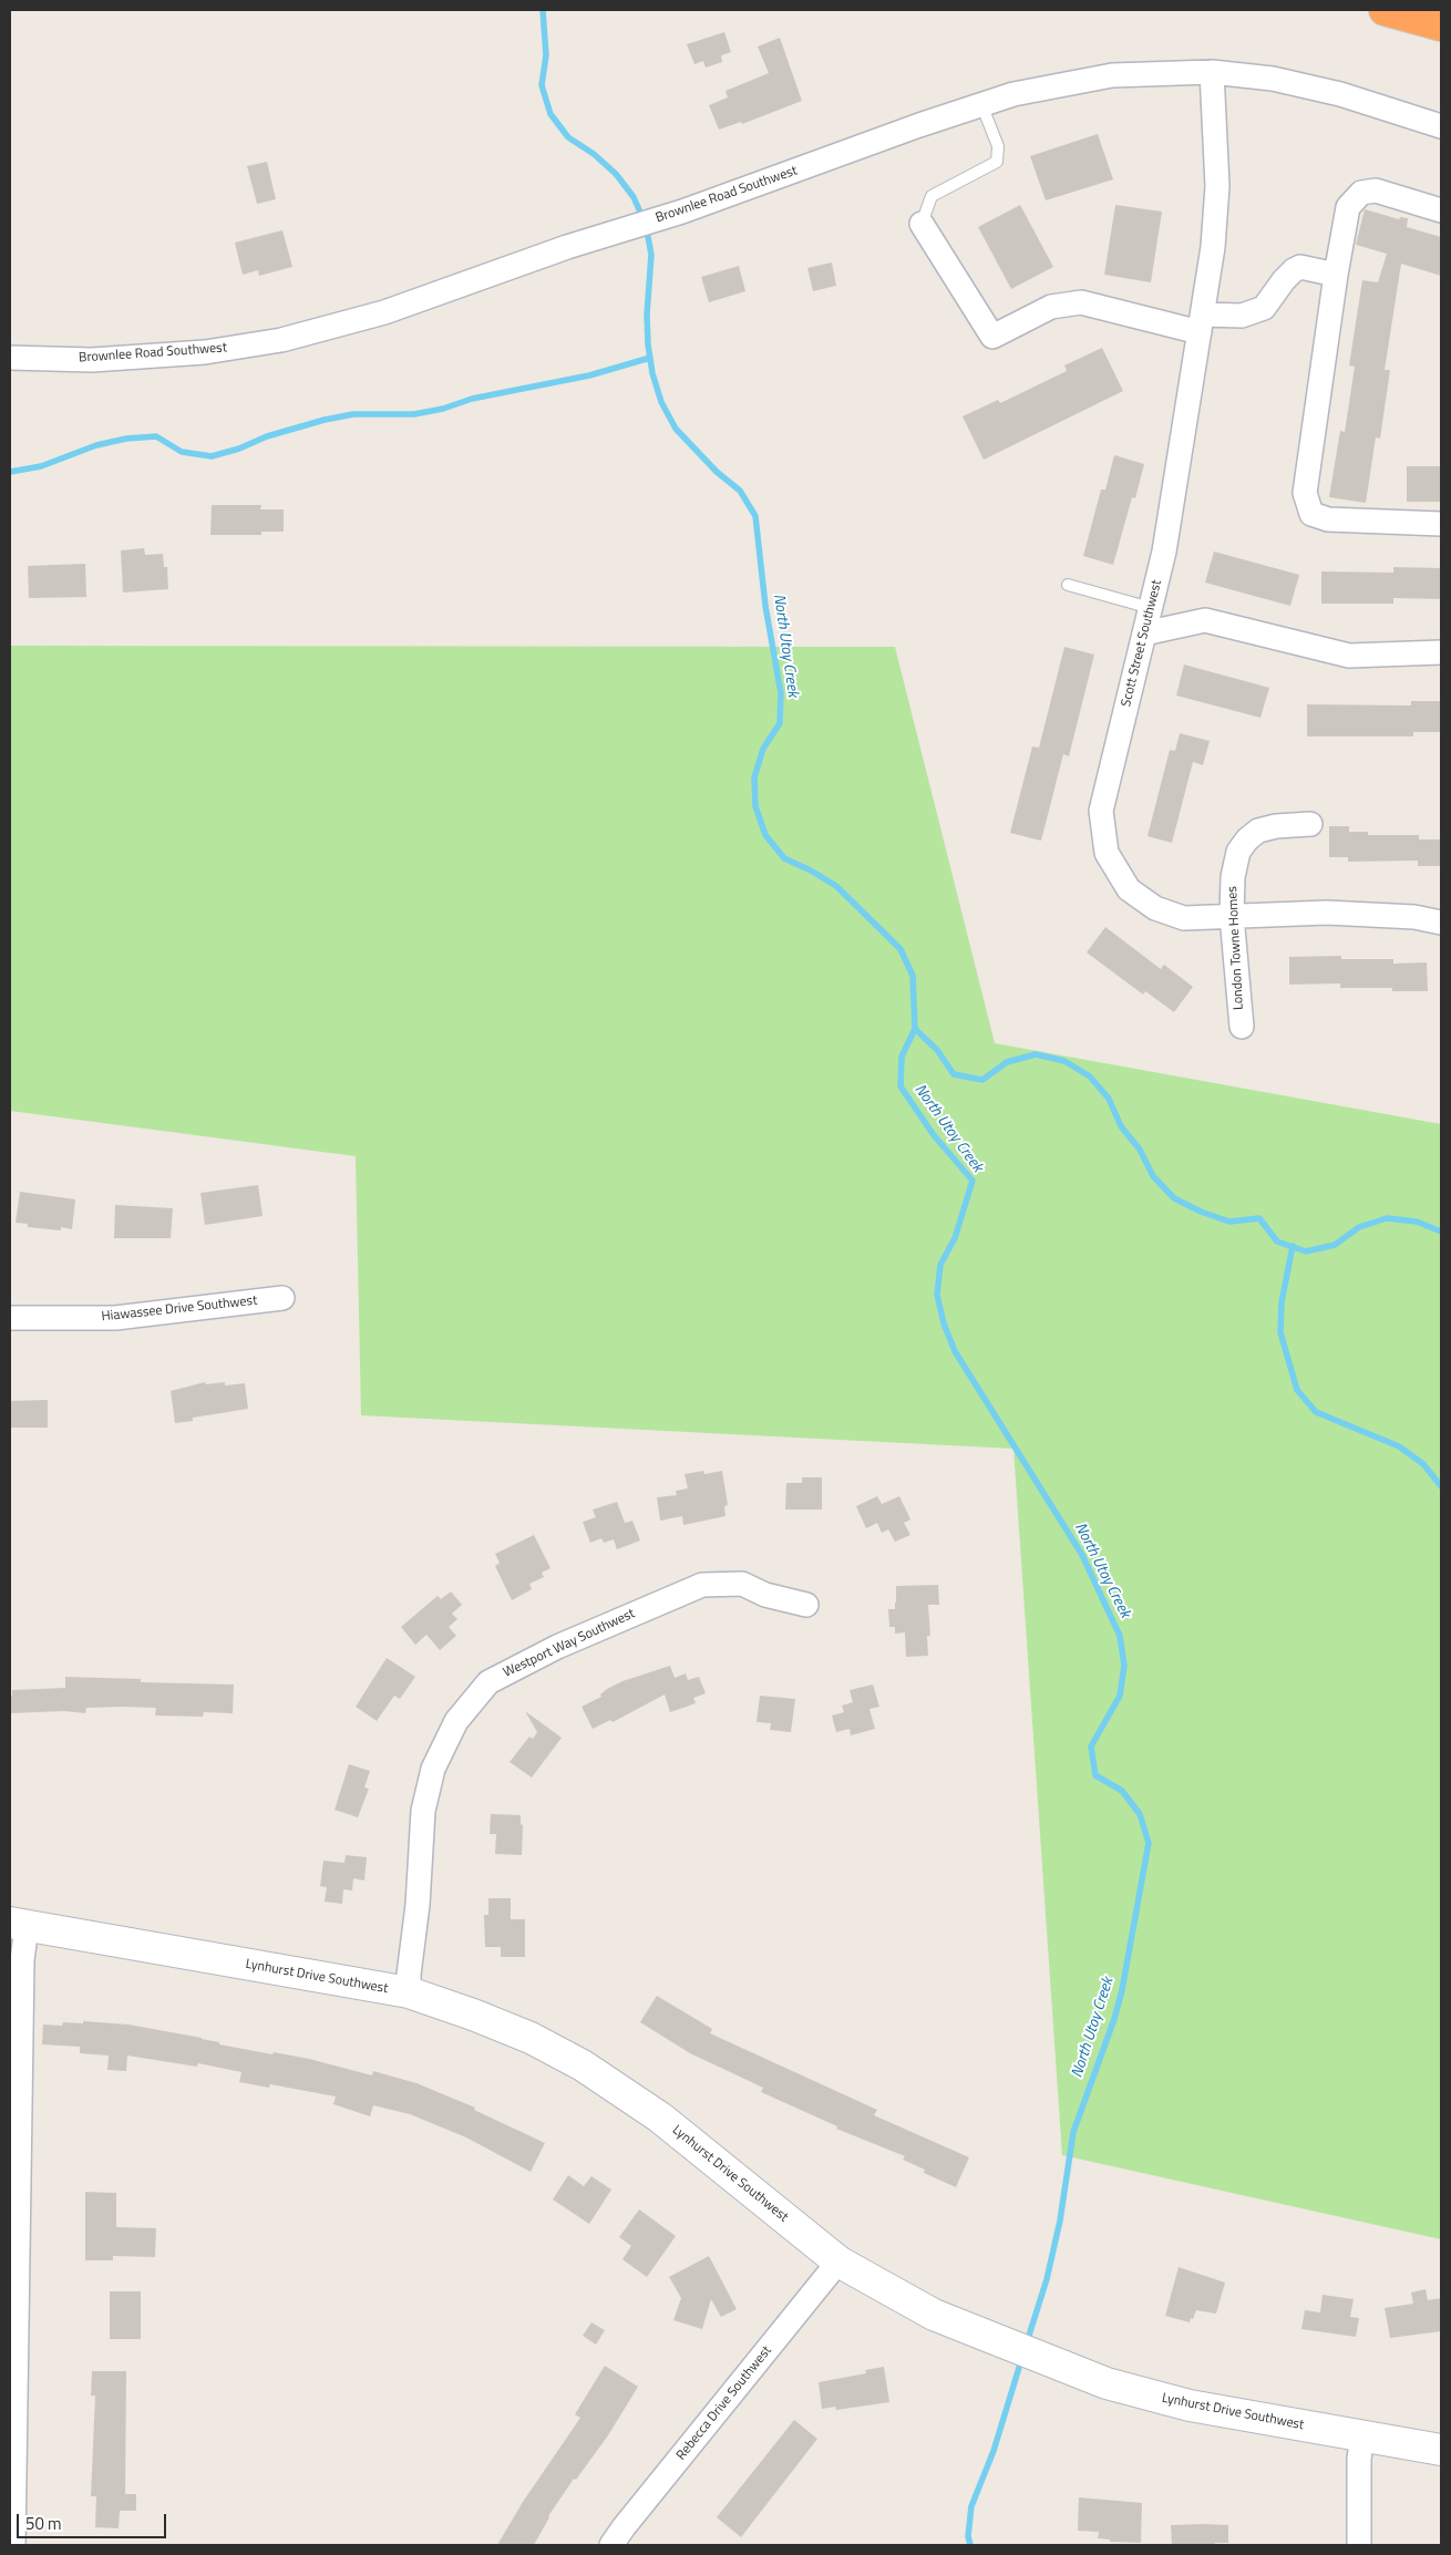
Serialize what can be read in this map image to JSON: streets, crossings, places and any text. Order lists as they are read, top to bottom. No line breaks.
{"streets":{"street":["Brownlee Road Southwest","Scott Street Southwest","London Towne Homes","Hiawassee Drive Southwest","Westport Way Southwest","Lynhurst Drive Southwest","Rebecca Drive Southwest"]},"crossings":[["Brownlee Road Southwest","Scott Street Southwest"],["Scott Street Southwest","London Towne Homes"],["Westport Way Southwest","Lynhurst Drive Southwest"],["Lynhurst Drive Southwest","Rebecca Drive Southwest"]],"water":["North Utoy Creek"],"scale_bar":"50 m"}
